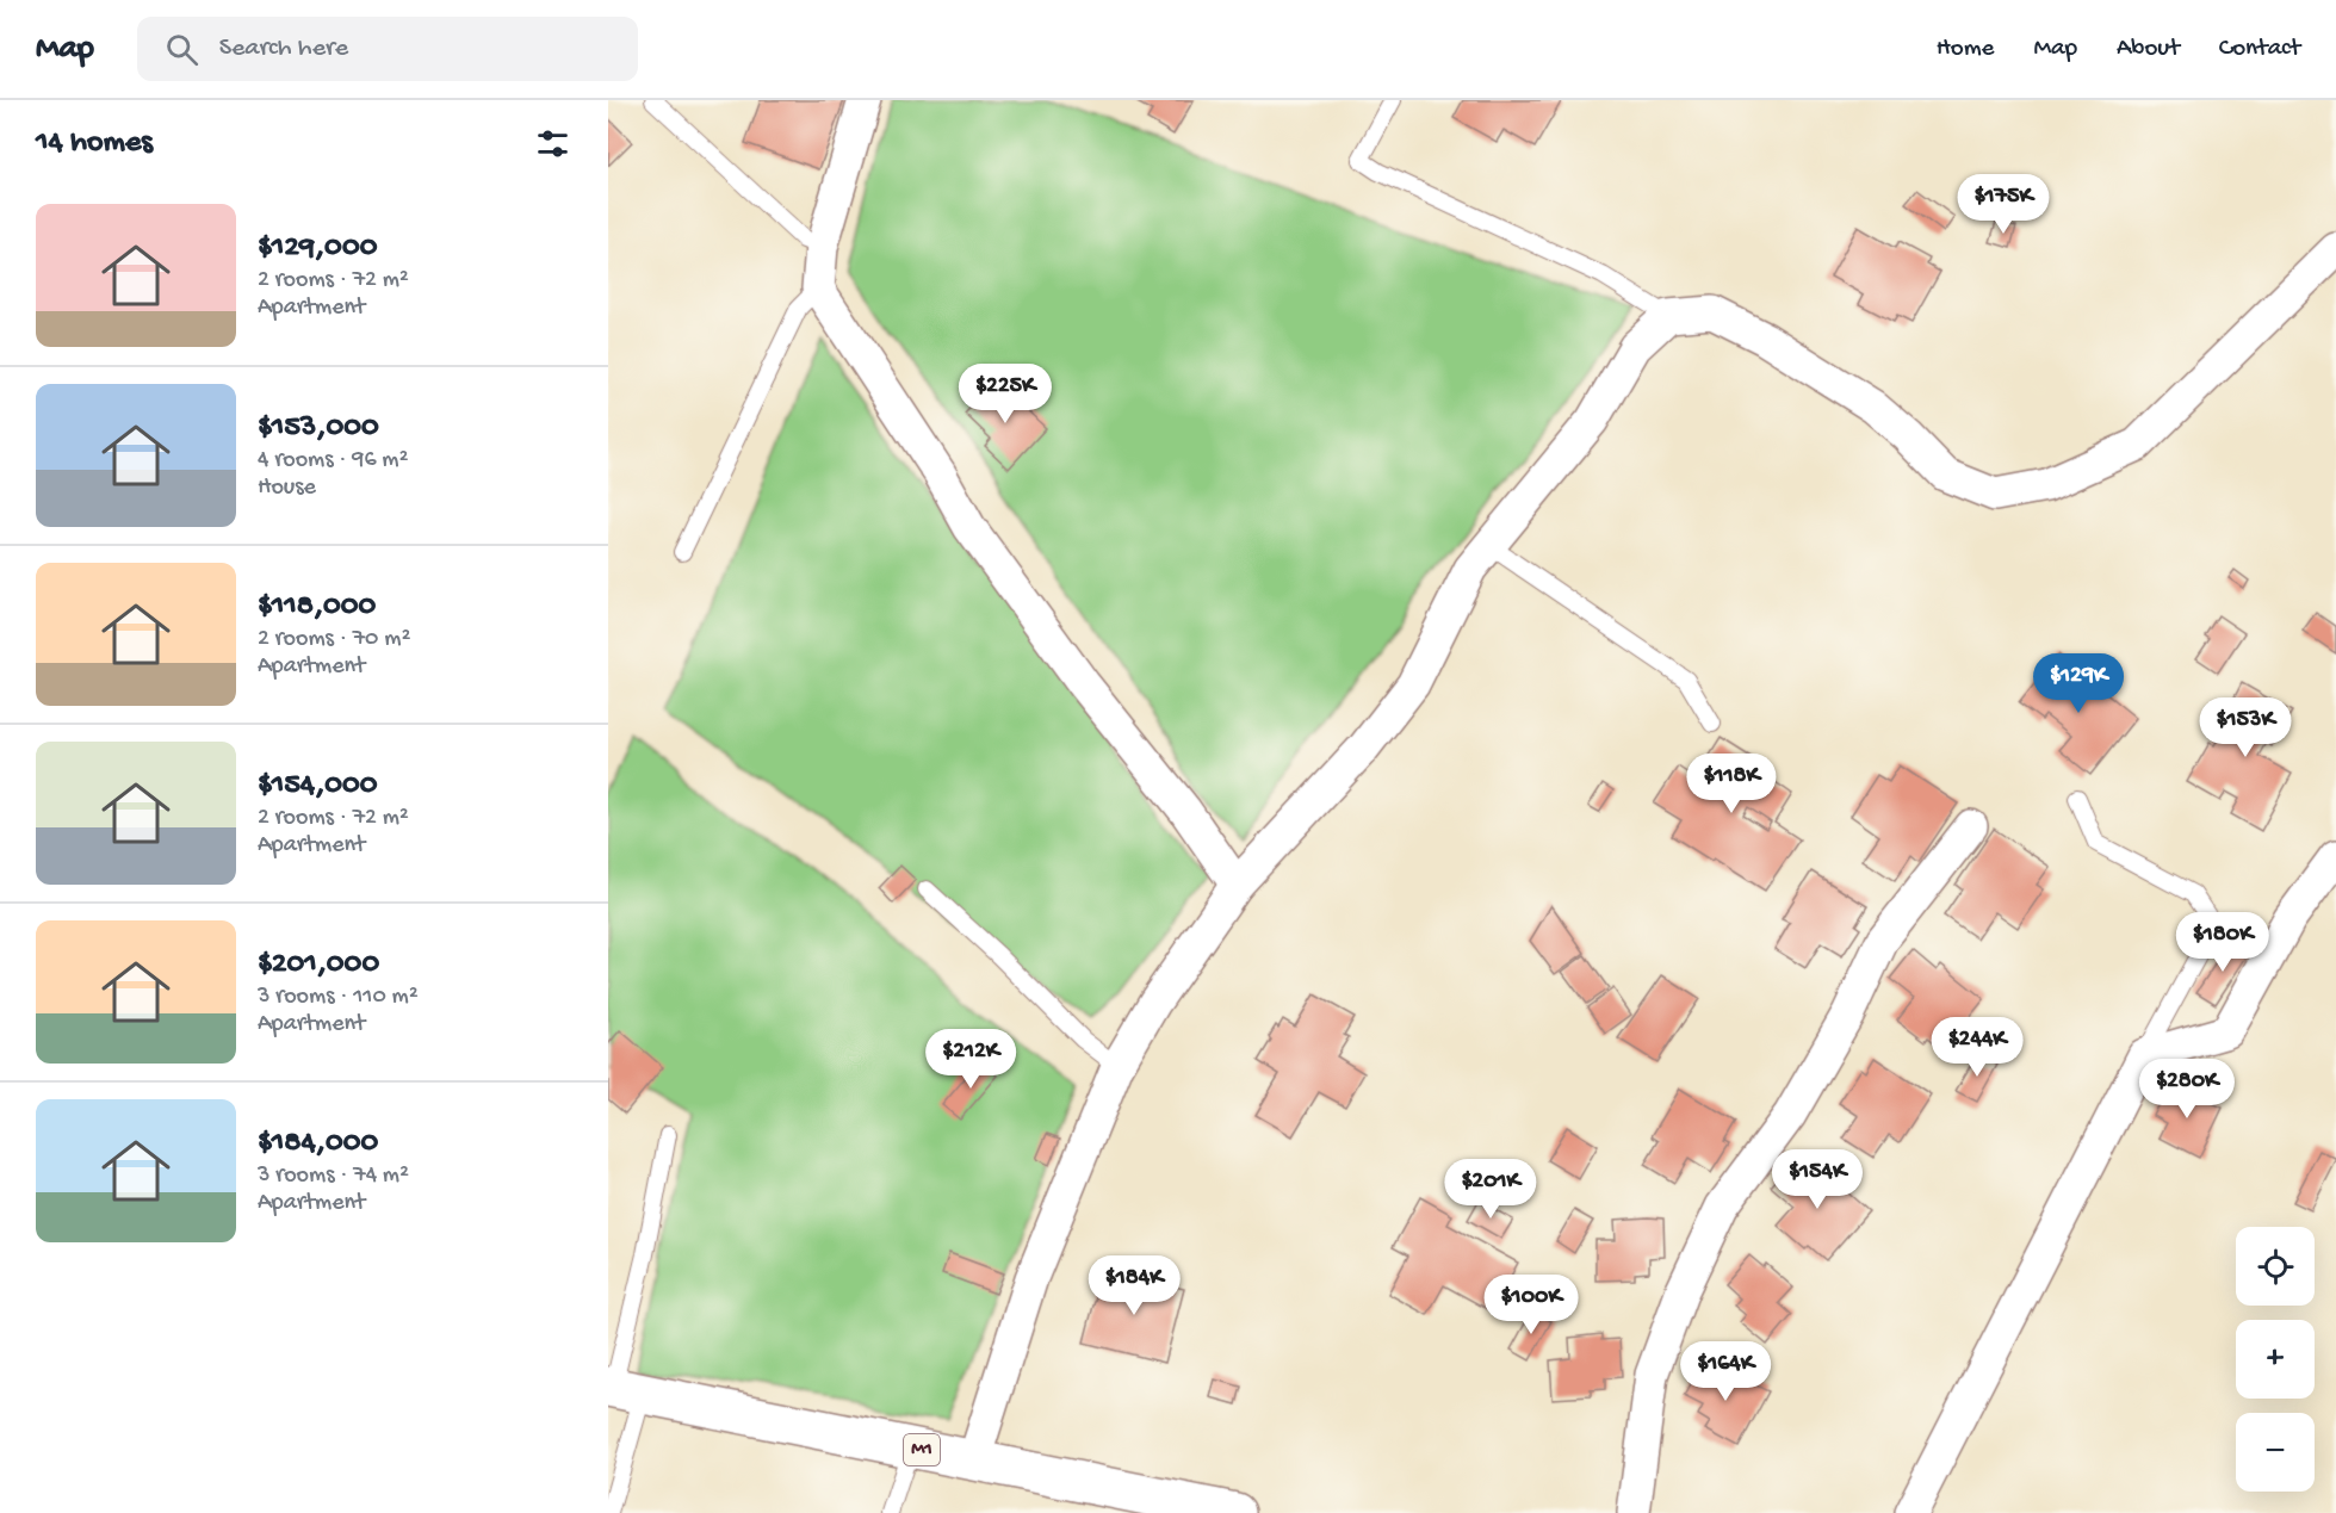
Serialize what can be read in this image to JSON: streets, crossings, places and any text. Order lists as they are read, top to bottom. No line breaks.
{"streets":{"highway":["M1"]},"page":{"header":"Map","search":"Search here","nav":["Home","Map","About","Contact"],"heading":"14 homes","price":["$175K","$225K","$129K","$153K","$118K","$180K","$244K","$212K","$280K","$154K","$201K","$184K","$100K","$164K"],"list":[{"name":"$129,000","note":"2 rooms · 72 m² · Apartment"},{"name":"$153,000","note":"4 rooms · 96 m² · House"},{"name":"$118,000","note":"2 rooms · 70 m² · Apartment"},{"name":"$154,000","note":"2 rooms · 72 m² · Apartment"},{"name":"$201,000","note":"3 rooms · 110 m² · Apartment"},{"name":"$184,000","note":"3 rooms · 74 m² · Apartment"}],"map_buttons":["+","−"]}}
